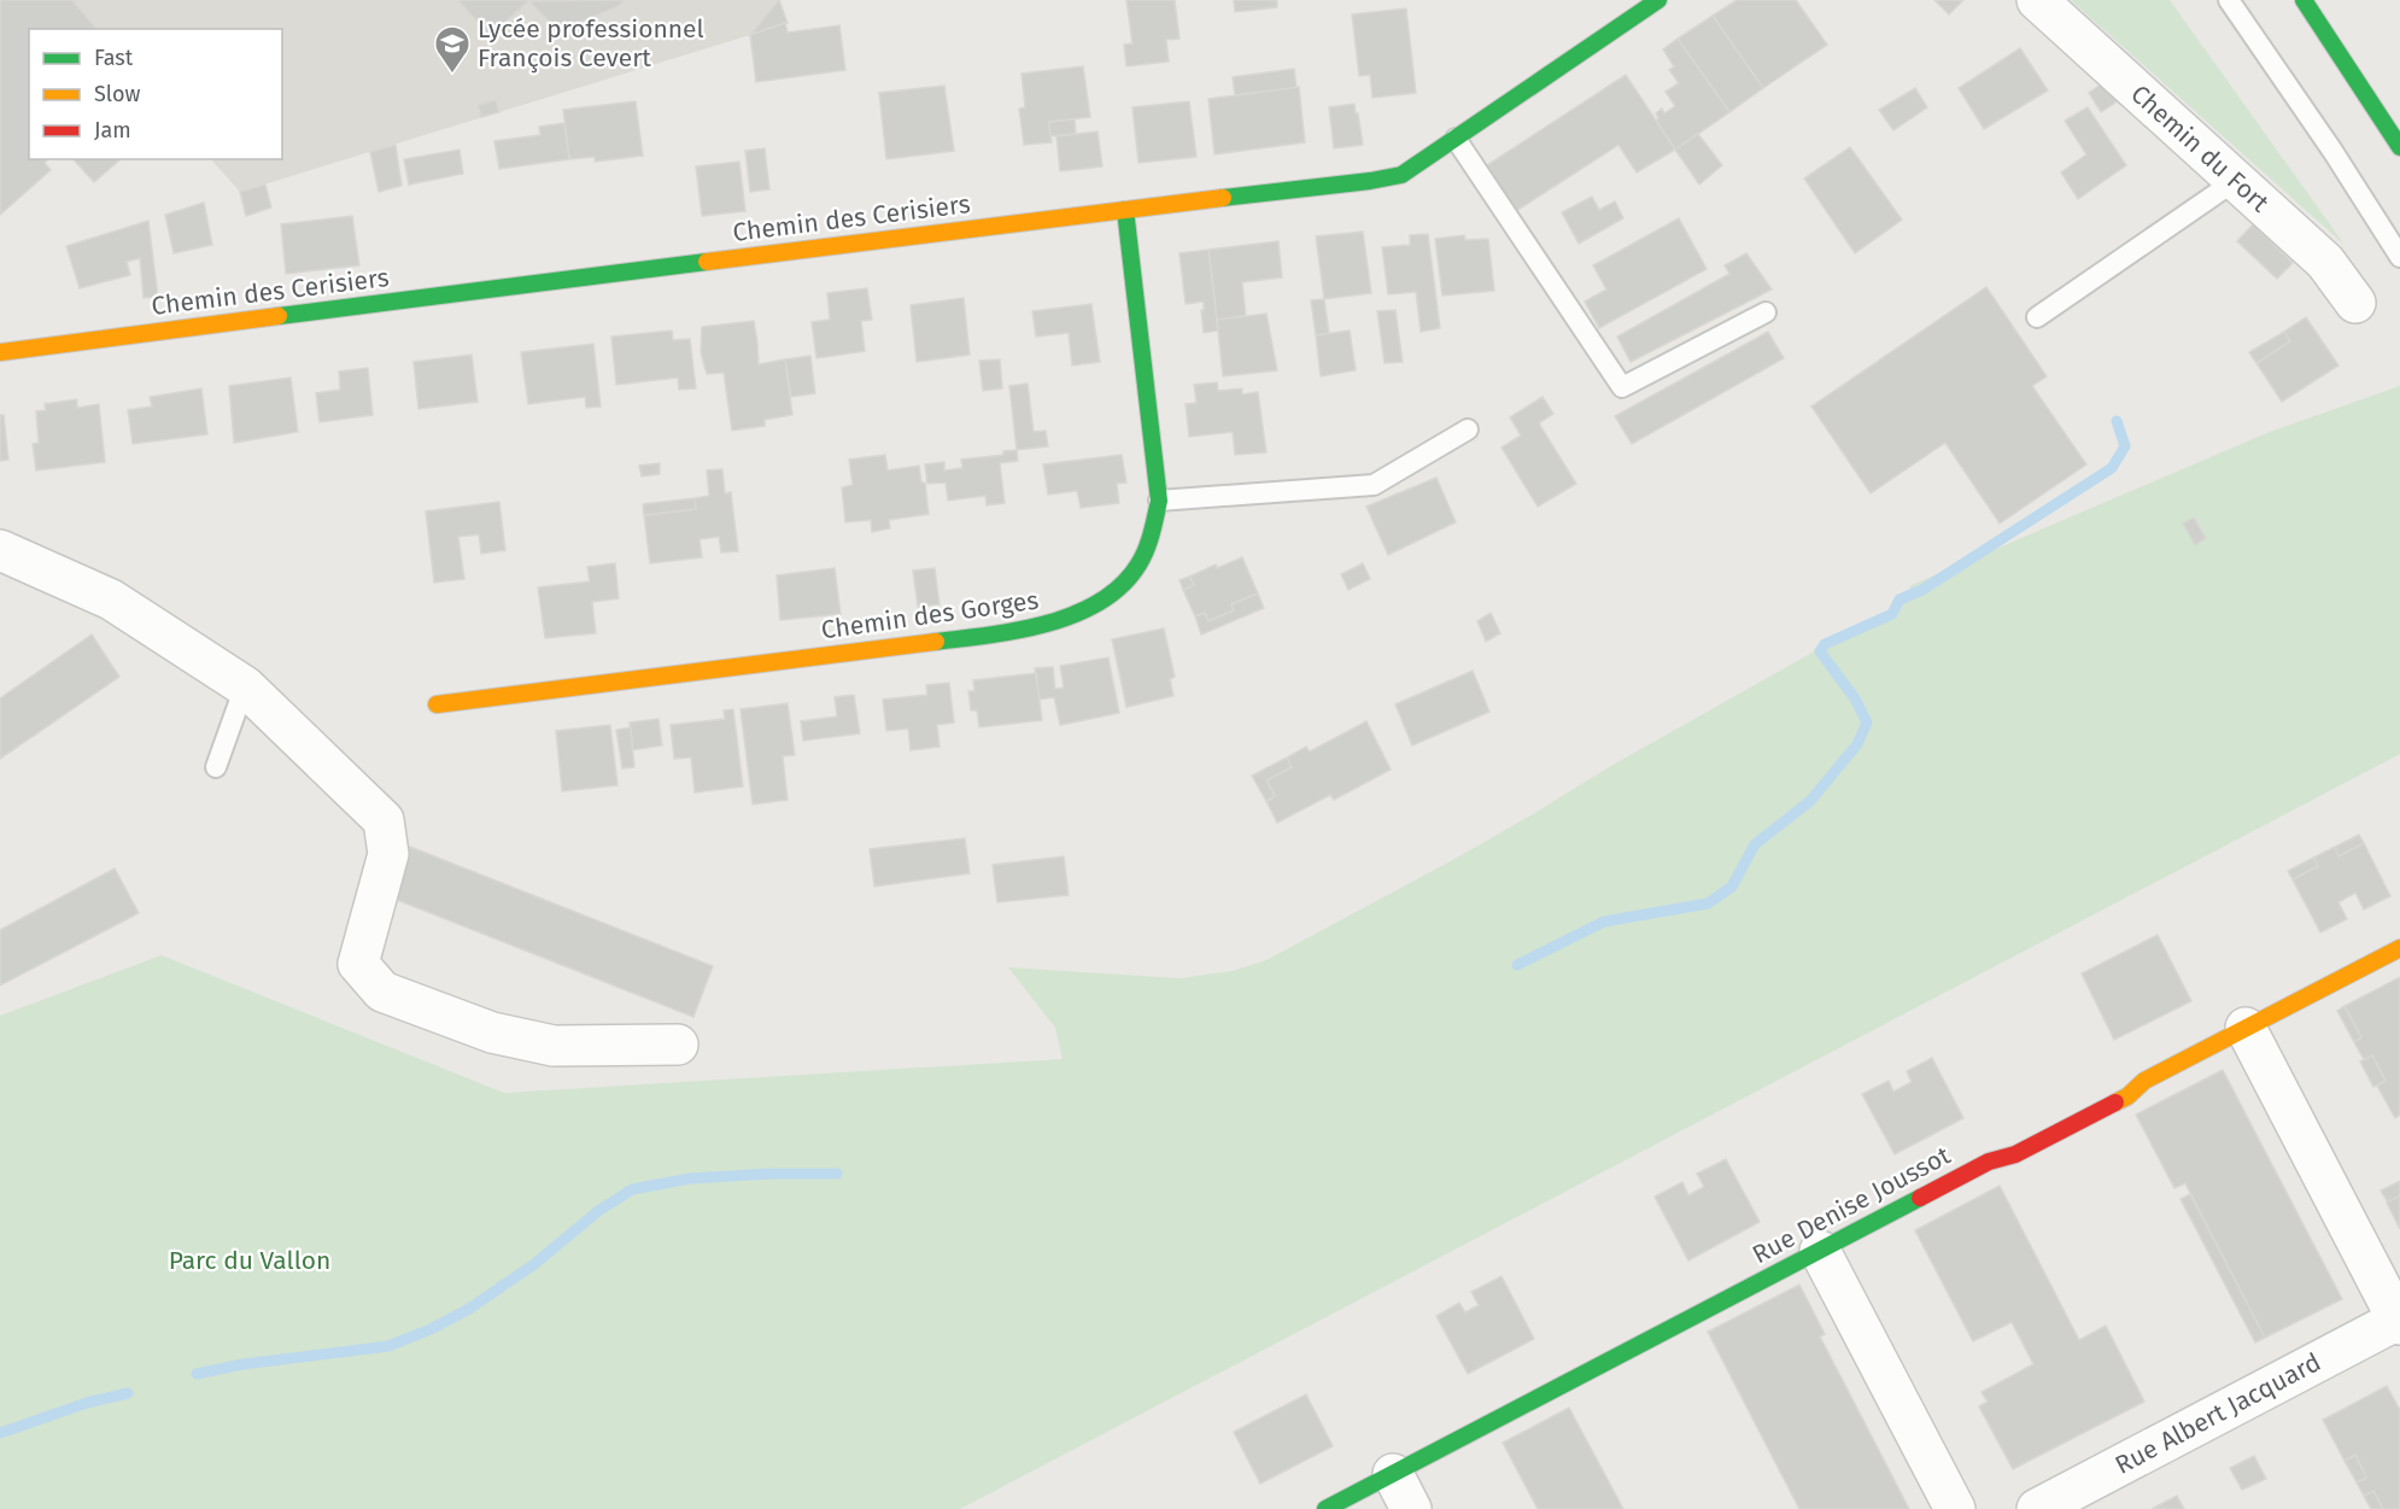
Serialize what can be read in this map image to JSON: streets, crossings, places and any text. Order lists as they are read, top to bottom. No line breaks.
{"streets":{"street":["Chemin du Fort","Chemin des Cerisiers","Chemin des Gorges","Rue Denise Joussot","Rue Albert Jacquard"]},"crossings":[["Chemin des Cerisiers","Chemin des Gorges"]],"parks":["Parc du Vallon"],"places":{"school or university":["Lycée professionnel François Cevert"]},"legend":["Fast","Slow","Jam"]}
